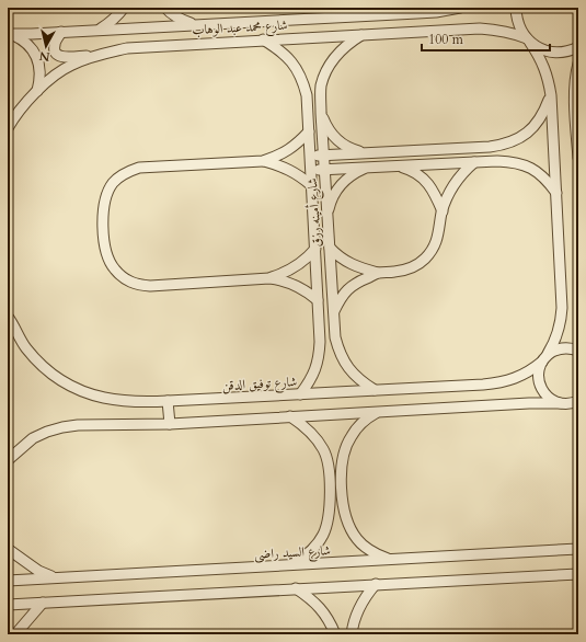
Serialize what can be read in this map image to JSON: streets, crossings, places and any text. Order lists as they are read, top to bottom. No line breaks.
{"streets":{"street":["شارع محمد عبد الوهاب","شارع أمينه رزق","شارع توفيق الدقن","شارع السيد راضى"]},"crossings":[["شارع محمد عبد الوهاب","شارع أمينه رزق"],["شارع أمينه رزق","شارع توفيق الدقن"]],"scale_bar":"100 m","north":"bottom"}
